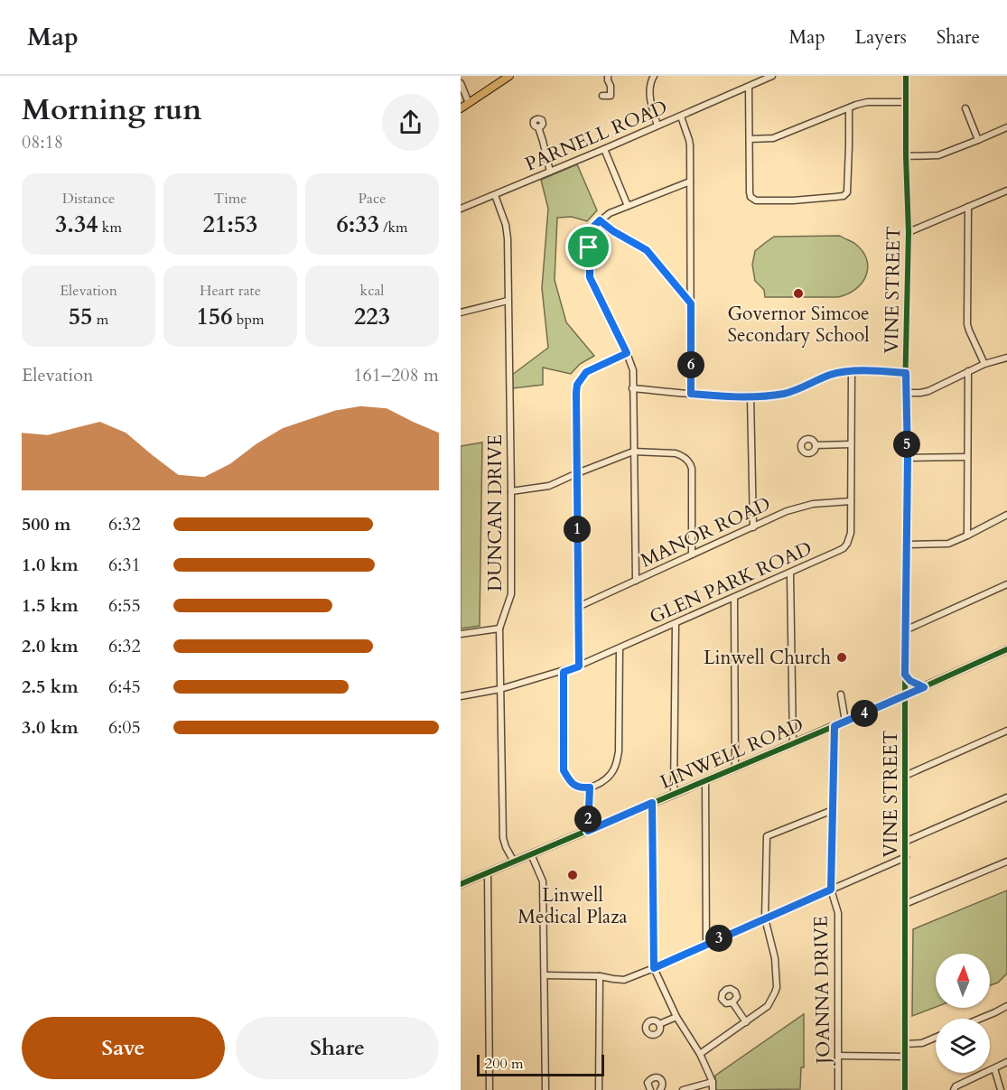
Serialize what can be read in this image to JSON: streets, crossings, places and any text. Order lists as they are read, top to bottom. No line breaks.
{"streets":{"main road":["LINWELL ROAD"],"street":["PARNELL ROAD","VINE STREET","DUNCAN DRIVE","MANOR ROAD","GLEN PARK ROAD","JOANNA DRIVE"]},"crossings":[["PARNELL ROAD","DUNCAN DRIVE"],["VINE STREET","LINWELL ROAD"],["DUNCAN DRIVE","GLEN PARK ROAD"],["DUNCAN DRIVE","LINWELL ROAD"],["MANOR ROAD","GLEN PARK ROAD"],["LINWELL ROAD","JOANNA DRIVE"]],"places":["Governor Simcoe Secondary School","Linwell Church","Linwell Medical Plaza"],"scale_bar":"200 m","north":"top","page":{"header":"Map","nav":["Map","Layers","Share"],"heading":["Morning run","08:18"],"stats":[["Distance","3.34 km"],["Time","21:53"],["Pace","6:33 /km"],["Elevation","55 m"],["Heart rate","156 bpm"],["kcal","223"]],"pins":["6","5","1","4","2","3"],"chart":["Elevation","161–208 m"],"list":[{"name":"500 m","note":"6:32"},{"name":"1.0 km","note":"6:31"},{"name":"1.5 km","note":"6:55"},{"name":"2.0 km","note":"6:32"},{"name":"2.5 km","note":"6:45"},{"name":"3.0 km","note":"6:05"}],"buttons":["Save","Share"],"scale":"200 m"}}
